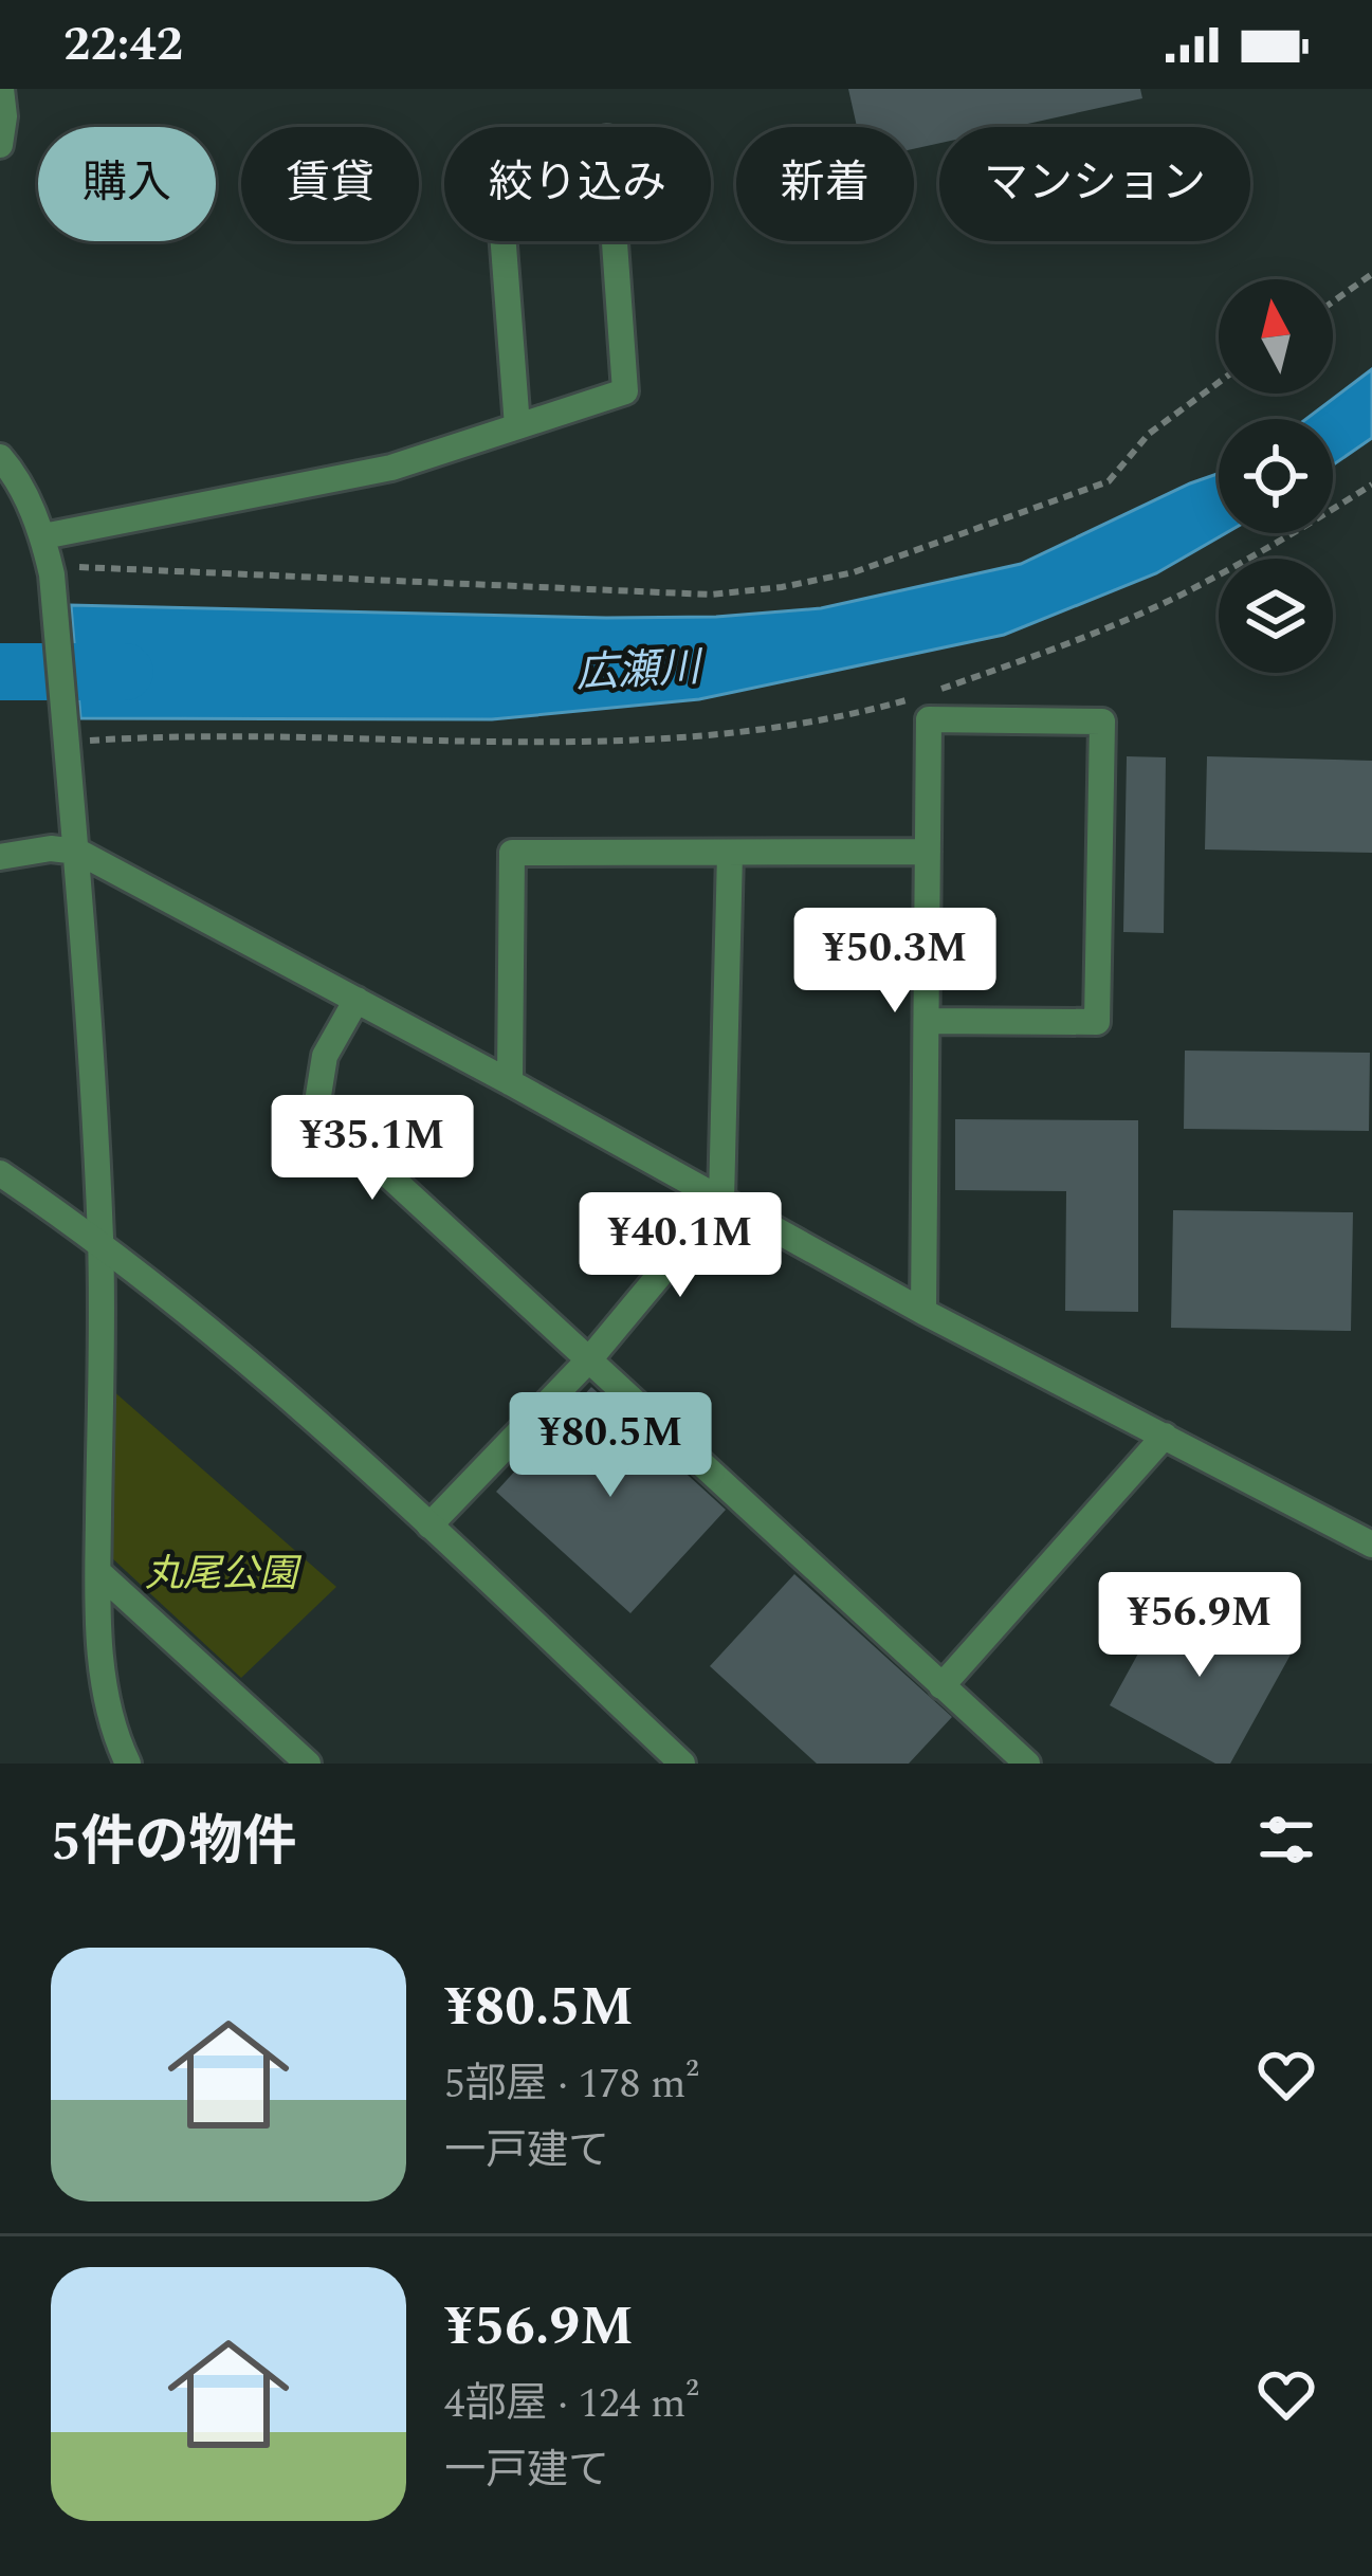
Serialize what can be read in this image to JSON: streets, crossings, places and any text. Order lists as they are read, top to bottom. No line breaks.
{"water":["広瀬川"],"parks":["丸尾公園"],"north":"top","page":{"status":"22:42","chip":["購入","賃貸","絞り込み","新着","マンション"],"price":["¥50.3M","¥35.1M","¥40.1M","¥80.5M","¥56.9M"],"heading":"5件の物件","list":[{"name":"¥80.5M","note":"5部屋 · 178 m² · 一戸建て"},{"name":"¥56.9M","note":"4部屋 · 124 m² · 一戸建て"}]}}
